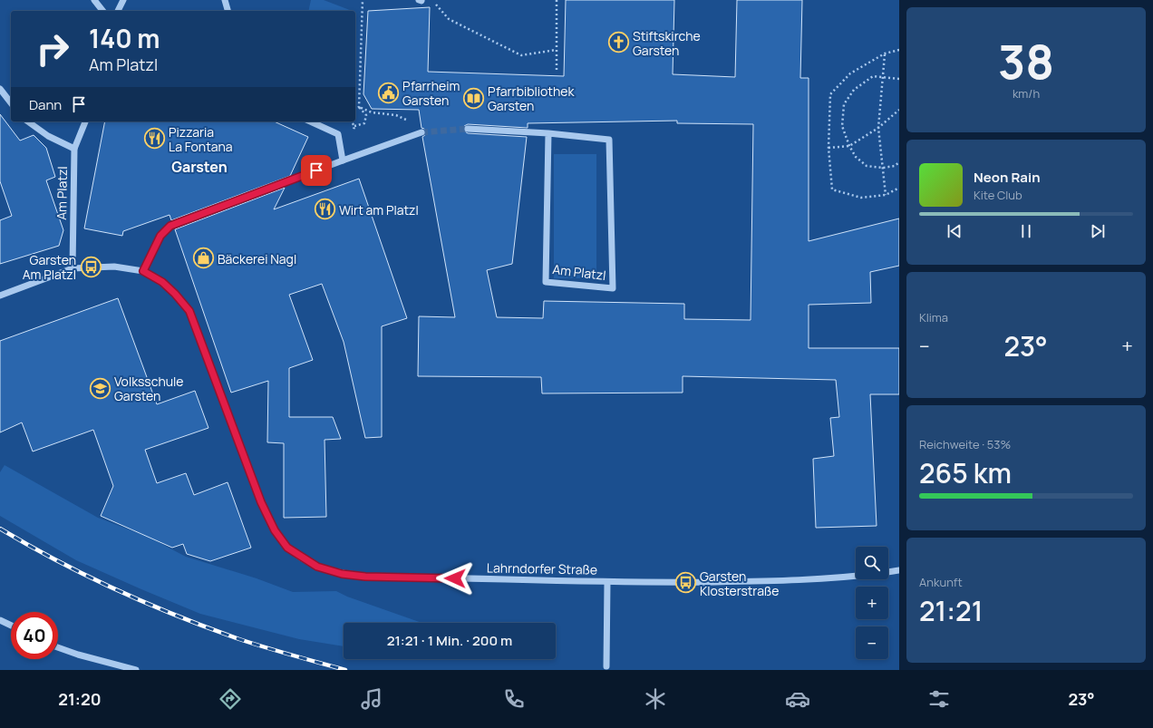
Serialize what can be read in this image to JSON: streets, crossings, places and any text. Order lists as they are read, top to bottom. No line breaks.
{"streets":{"street":["Am Platzl","Lahrndorfer Straße"]},"districts":["Garsten"],"places":{"church":["Stiftskirche Garsten"],"public building":["Pfarrheim Garsten"],"library":["Pfarrbibliothek Garsten"],"restaurant":["Pizzaria La Fontana","Wirt am Platzl"],"shop":["Bäckerei Nagl"],"bus stop":["Garsten Am Platzl","Garsten Klosterstraße"],"school or university":["Volksschule Garsten"]},"page":{"tile":[["38","km/h"],"Klima",["Reichweite · 53%","265 km"],["Ankunft","21:21"]],"turn":["140 m","Am Platzl"],"then":"Dann","song":["Neon Rain","Kite Club"],"heat":["−","23°","+"],"map_buttons":["+","−"],"limit":"40","trip":"21:21 · 1 Min. · 200 m","tabs":["21:20","23°"]}}
